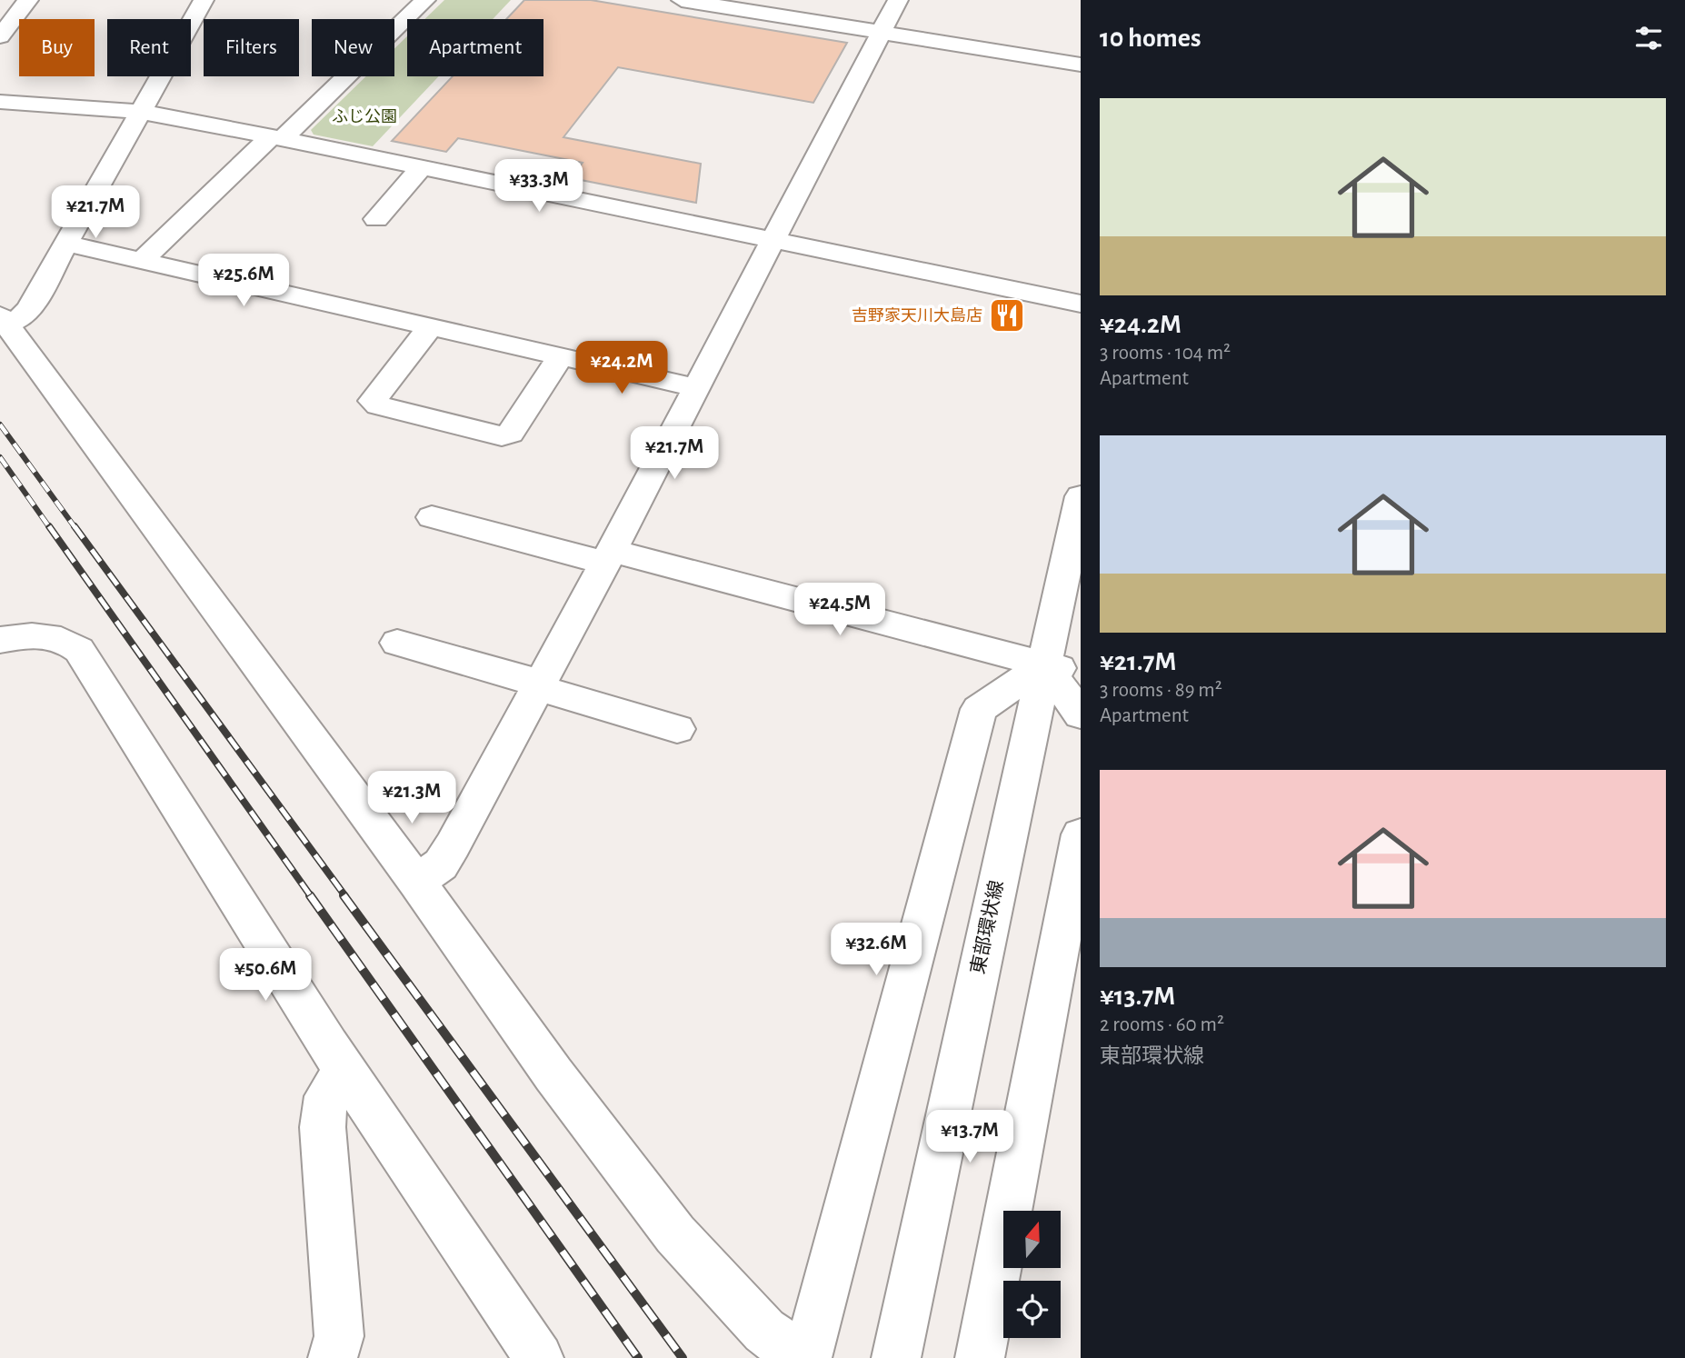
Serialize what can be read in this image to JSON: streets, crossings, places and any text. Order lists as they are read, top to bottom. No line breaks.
{"streets":{"street":["東部環状線"]},"parks":["ふじ公園"],"places":{"restaurant":["吉野家天川大島店"]},"north":"top","page":{"heading":"10 homes","chip":["Buy","Rent","Filters","New","Apartment"],"list":[{"name":"¥24.2M","note":"3 rooms · 104 m² · Apartment"},{"name":"¥21.7M","note":"3 rooms · 89 m² · Apartment"},{"name":"¥13.7M","note":"2 rooms · 60 m² · 東部環状線"}],"price":["¥33.3M","¥21.7M","¥25.6M","¥24.2M","¥21.7M","¥24.5M","¥21.3M","¥32.6M","¥50.6M","¥13.7M"]}}
